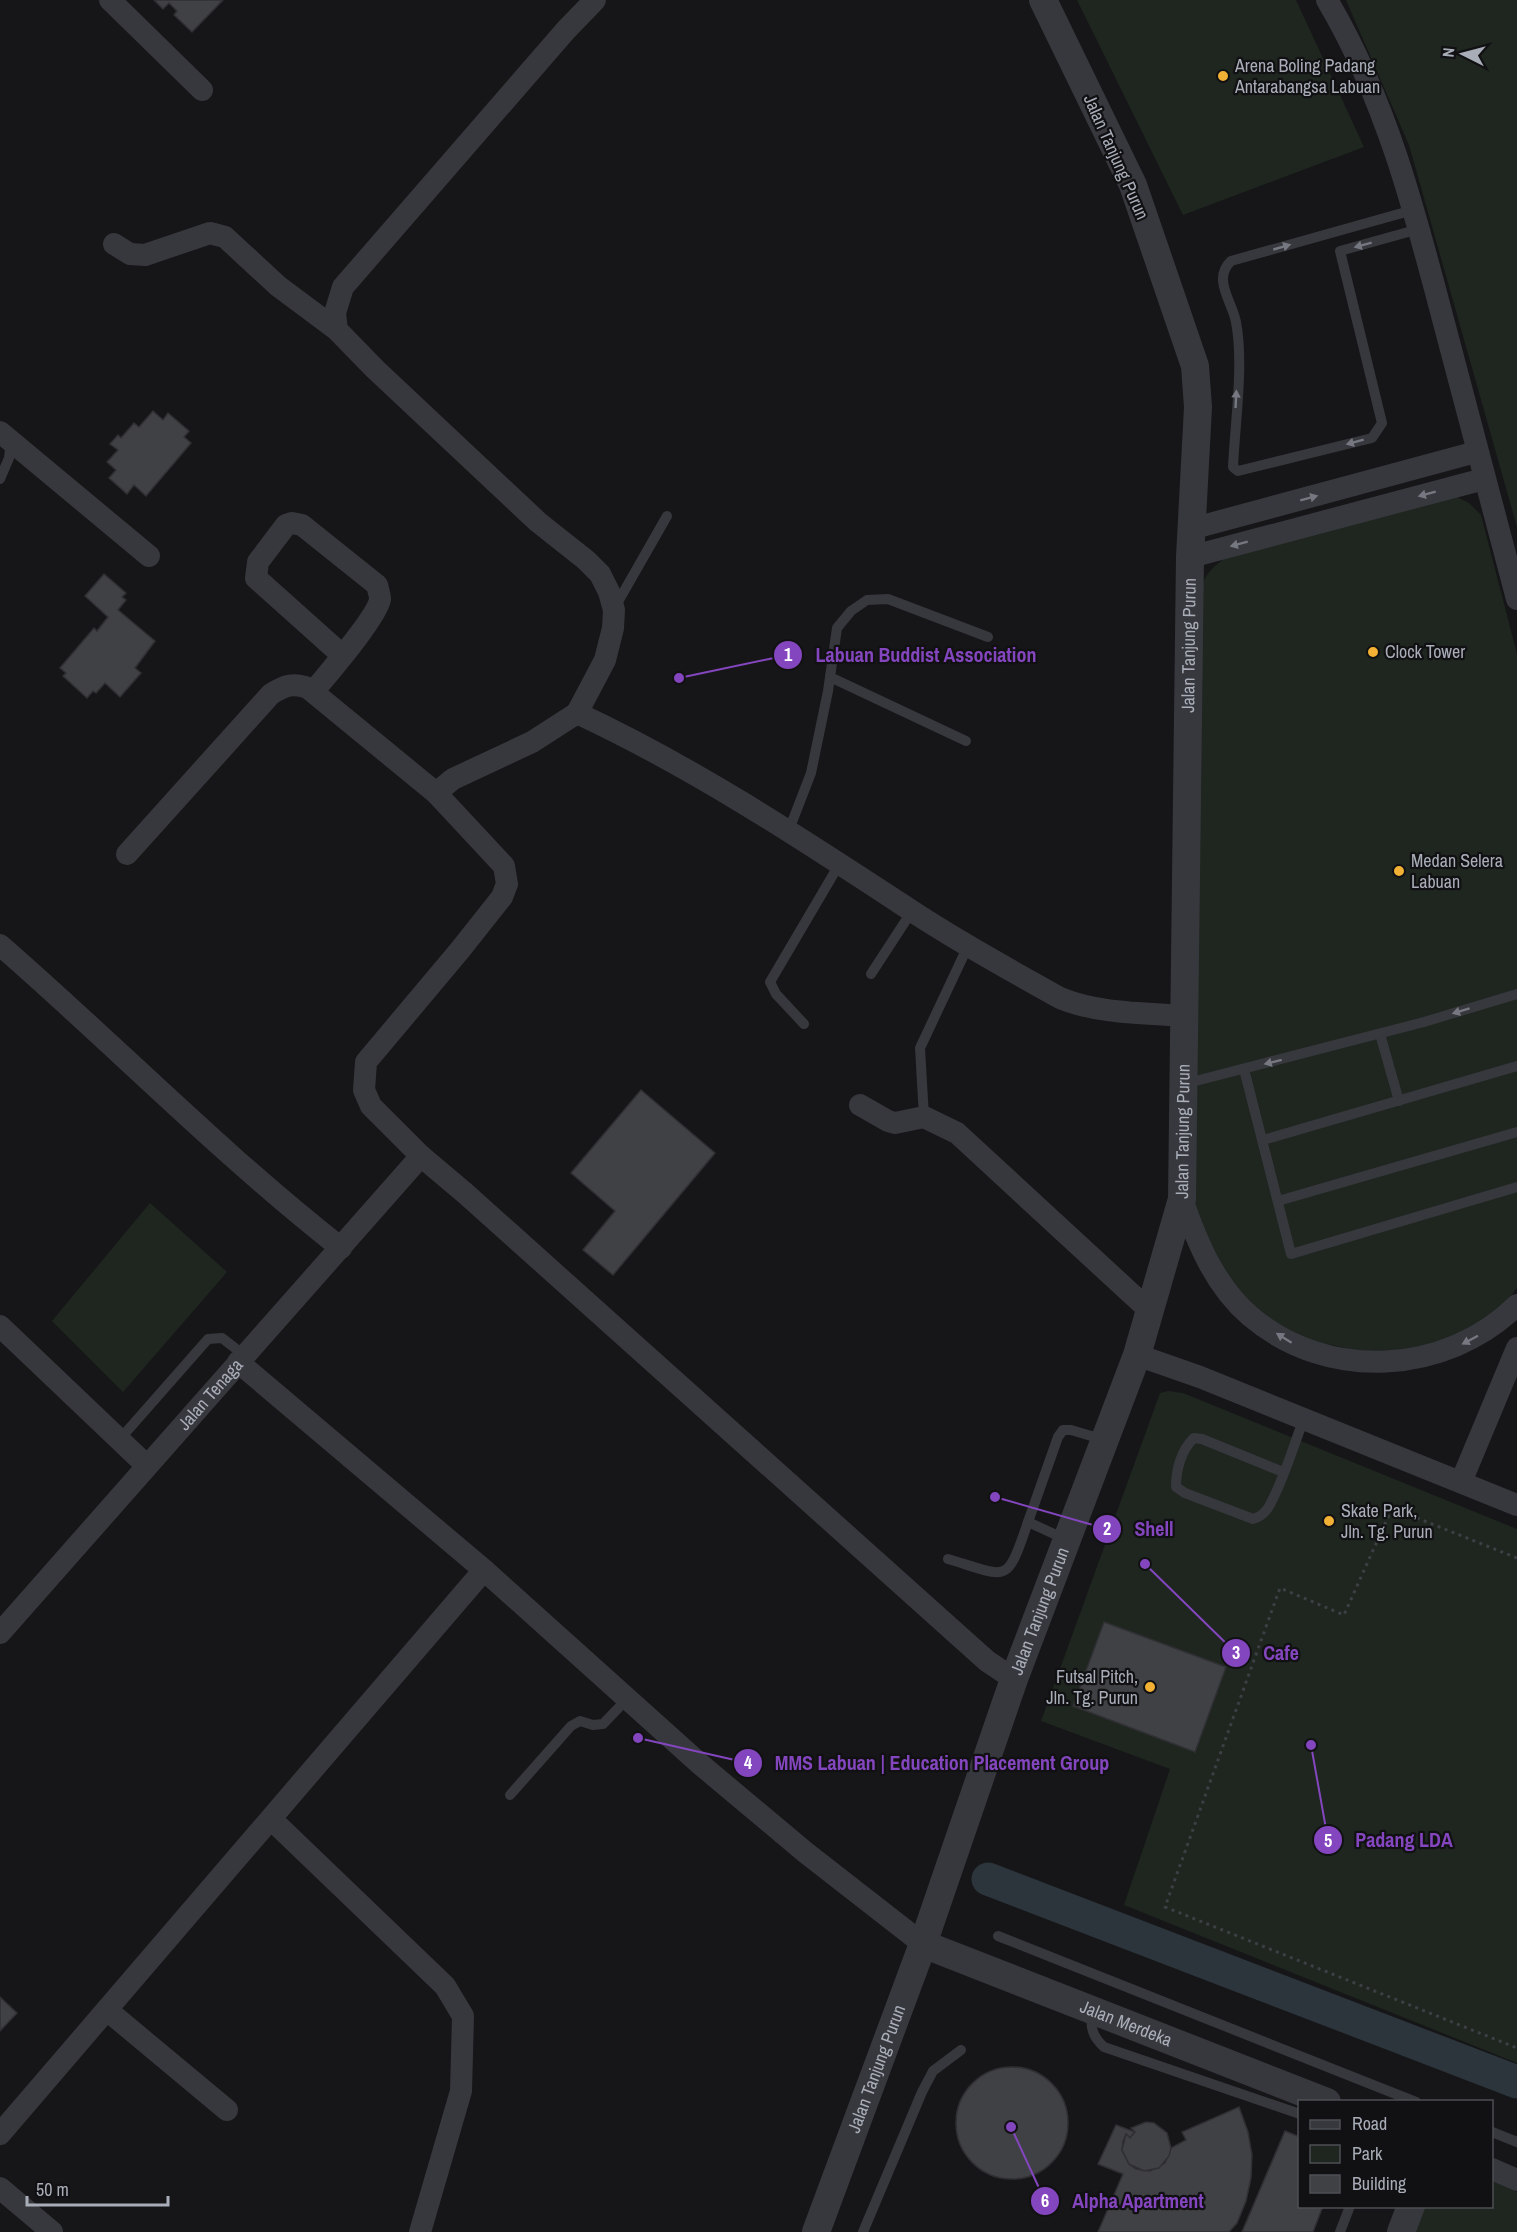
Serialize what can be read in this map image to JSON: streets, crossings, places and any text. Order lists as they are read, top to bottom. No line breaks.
{"streets":{"street":["Jalan Tanjung Purun","Jalan Tenaga","Jalan Merdeka"]},"crossings":[["Jalan Tanjung Purun","Jalan Merdeka"]],"places":["Arena Boling Padang Antarabangsa Labuan","Clock Tower","Labuan Buddist Association","Medan Selera Labuan","Shell","Skate Park, Jln. Tg. Purun","Cafe","Futsal Pitch, Jln. Tg. Purun","MMS Labuan | Education Placement Group","Padang LDA","Alpha Apartment"],"legend":["Road","Park","Building"],"scale_bar":"50 m","north":"left"}
